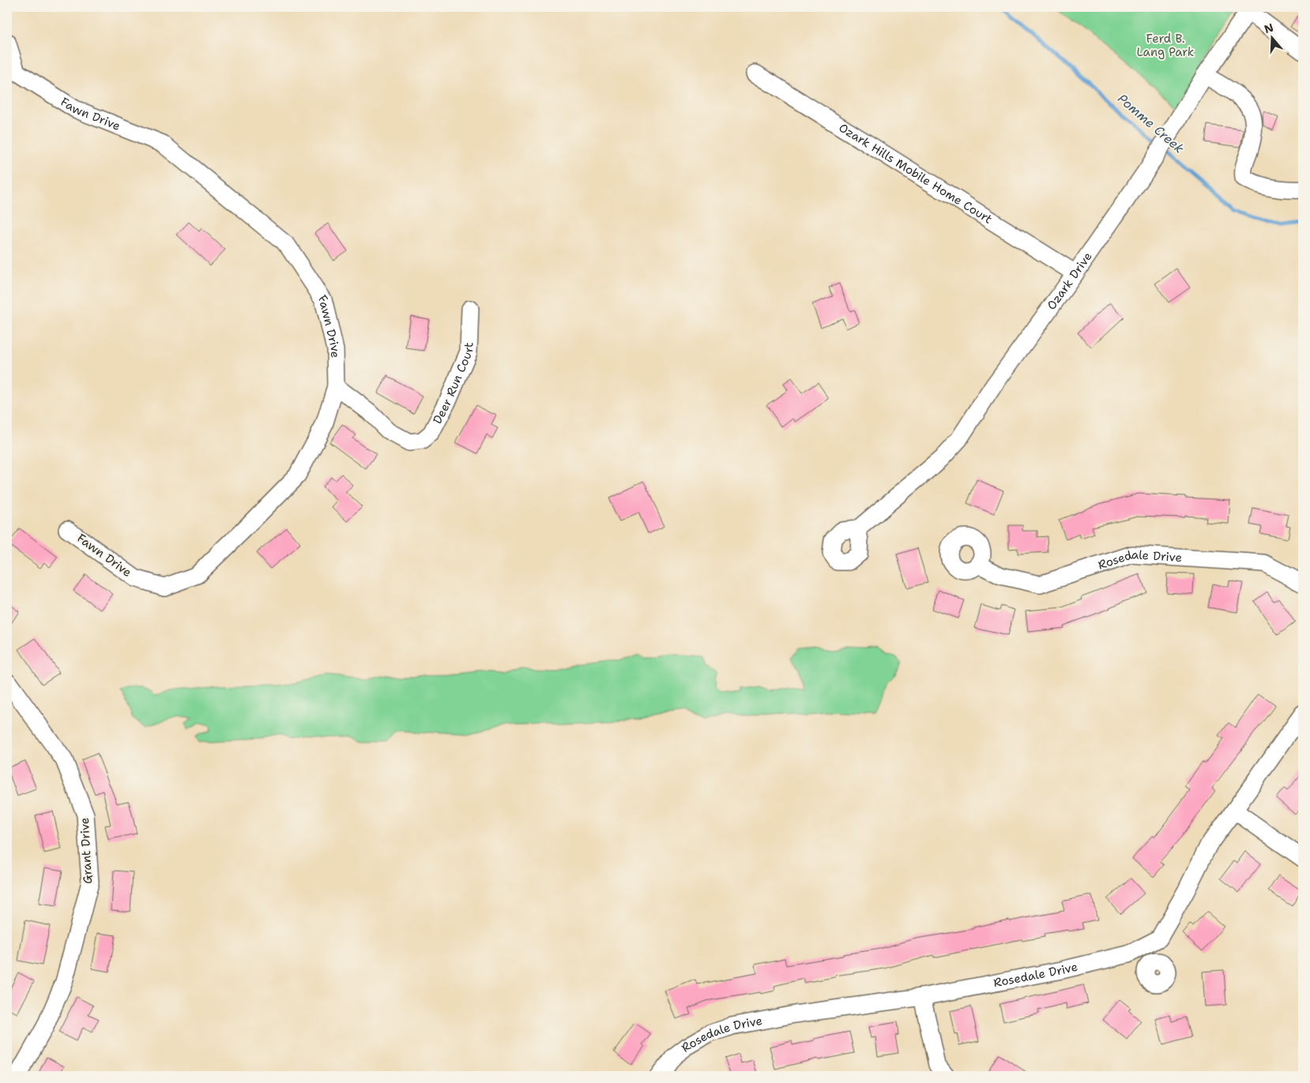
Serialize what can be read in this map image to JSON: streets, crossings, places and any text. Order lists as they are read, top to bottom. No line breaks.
{"streets":{"street":["Fawn Drive","Ozark Hills Mobile Home Court","Ozark Drive","Deer Run Court","Rosedale Drive","Grant Drive"]},"crossings":[["Fawn Drive","Deer Run Court"],["Ozark Hills Mobile Home Court","Ozark Drive"]],"water":["Pomme Creek"],"parks":["Ferd B. Lang Park"],"north":"top"}
